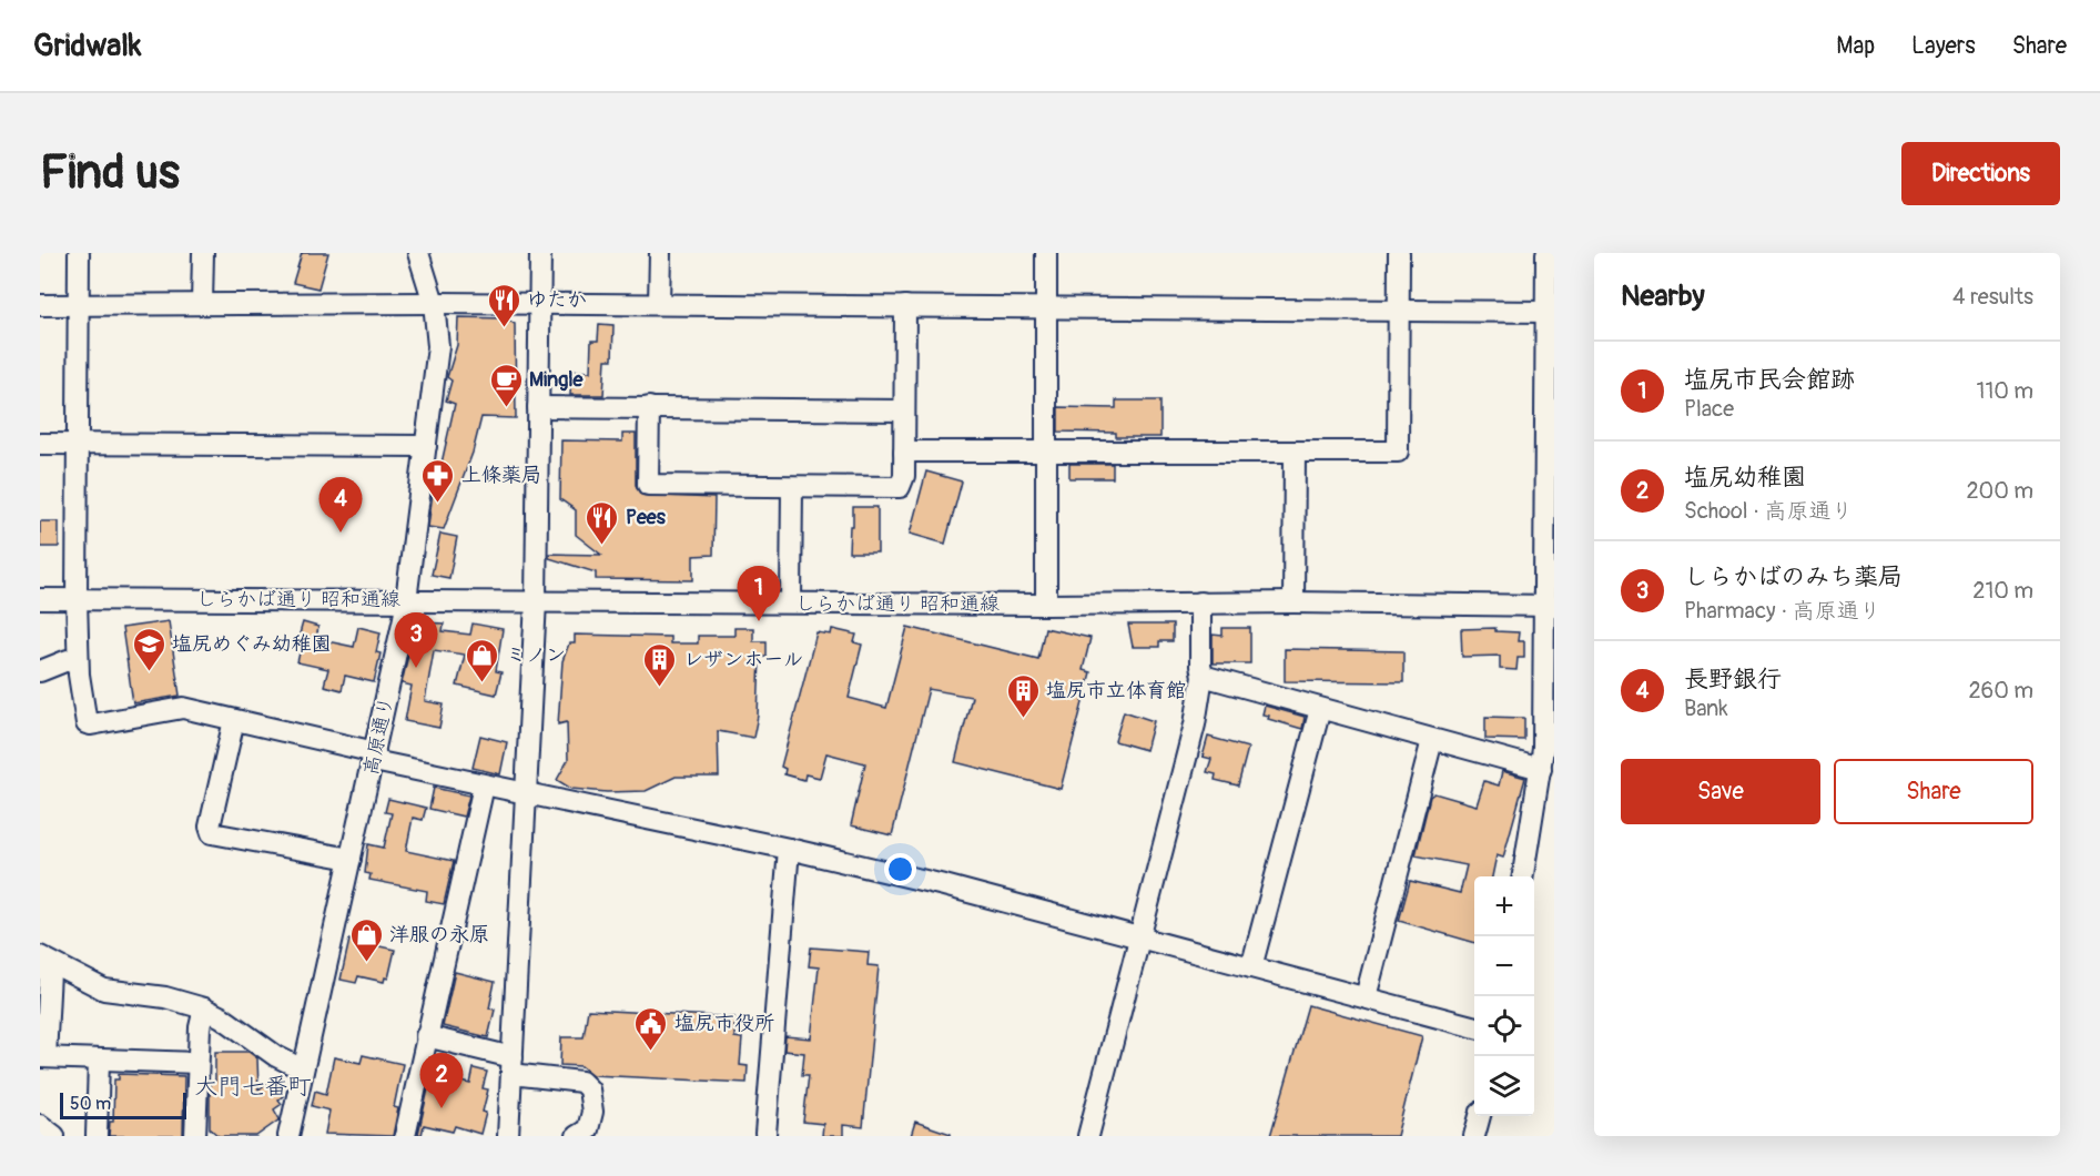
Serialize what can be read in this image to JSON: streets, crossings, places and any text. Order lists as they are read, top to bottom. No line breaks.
{"streets":{"street":["しらかば通り 昭和通線","高原通り"]},"crossings":[["しらかば通り 昭和通線","高原通り"]],"districts":["大門七番町"],"places":{"restaurant":["ゆたか","Pees"],"cafe":["Mingle"],"pharmacy":["上條薬局"],"school or university":["塩尻めぐみ幼稚園"],"shop":["ミノン","洋服の永原"],"building":["レザンホール","塩尻市立体育館"],"public building":["塩尻市役所"]},"scale_bar":"50 m","page":{"header":"Gridwalk","nav":["Map","Layers","Share"],"buttons":["Directions",["Save","Share"]],"title":"Find us","heading":["Nearby","4 results"],"list":[{"mark":"1","name":"塩尻市民会館跡","note":"Place","value":"110 m"},{"mark":"2","name":"塩尻幼稚園","note":"School · 高原通り","value":"200 m"},{"mark":"3","name":"しらかばのみち薬局","note":"Pharmacy · 高原通り","value":"210 m"},{"mark":"4","name":"長野銀行","note":"Bank","value":"260 m"}],"pins":["4","1","3","2"],"map_buttons":["+","−"],"scale":"50 m"}}
